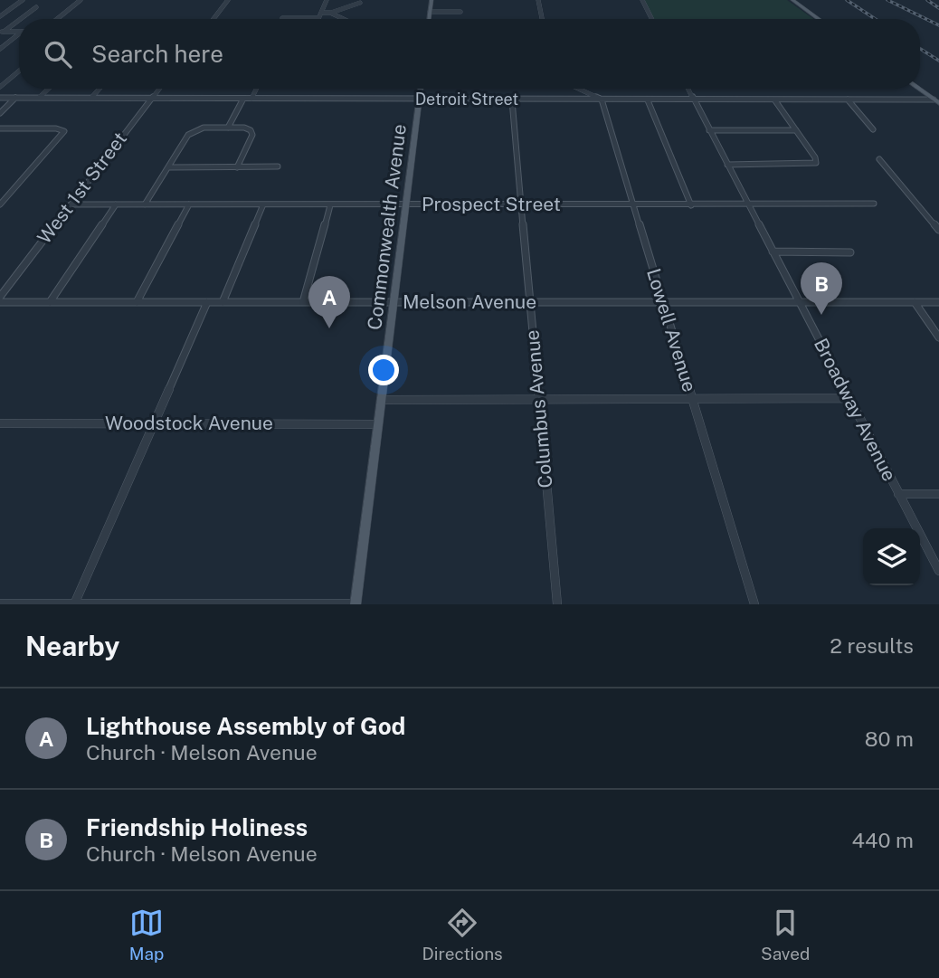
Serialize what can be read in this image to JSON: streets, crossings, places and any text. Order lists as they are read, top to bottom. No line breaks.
{"streets":{"main road":["Commonwealth Avenue"],"street":["Detroit Street","West 1st Street","Prospect Street","Melson Avenue","Lowell Avenue","Columbus Avenue","Broadway Avenue","Woodstock Avenue"]},"crossings":[["Detroit Street","West 1st Street"],["Detroit Street","Commonwealth Avenue"],["Detroit Street","Lowell Avenue"],["Detroit Street","Columbus Avenue"],["Detroit Street","Broadway Avenue"],["West 1st Street","Prospect Street"],["Prospect Street","Commonwealth Avenue"],["Prospect Street","Lowell Avenue"],["Prospect Street","Columbus Avenue"],["Prospect Street","Broadway Avenue"],["Commonwealth Avenue","Melson Avenue"],["Commonwealth Avenue","Woodstock Avenue"],["Melson Avenue","Lowell Avenue"],["Melson Avenue","Columbus Avenue"],["Melson Avenue","Broadway Avenue"]],"page":{"search":"Search here","pins":["B","A"],"heading":["Nearby","2 results"],"list":[{"mark":"A","name":"Lighthouse Assembly of God","note":"Church · Melson Avenue","value":"80 m"},{"mark":"B","name":"Friendship Holiness","note":"Church · Melson Avenue","value":"440 m"}],"nav":["Map","Directions","Saved"]}}
